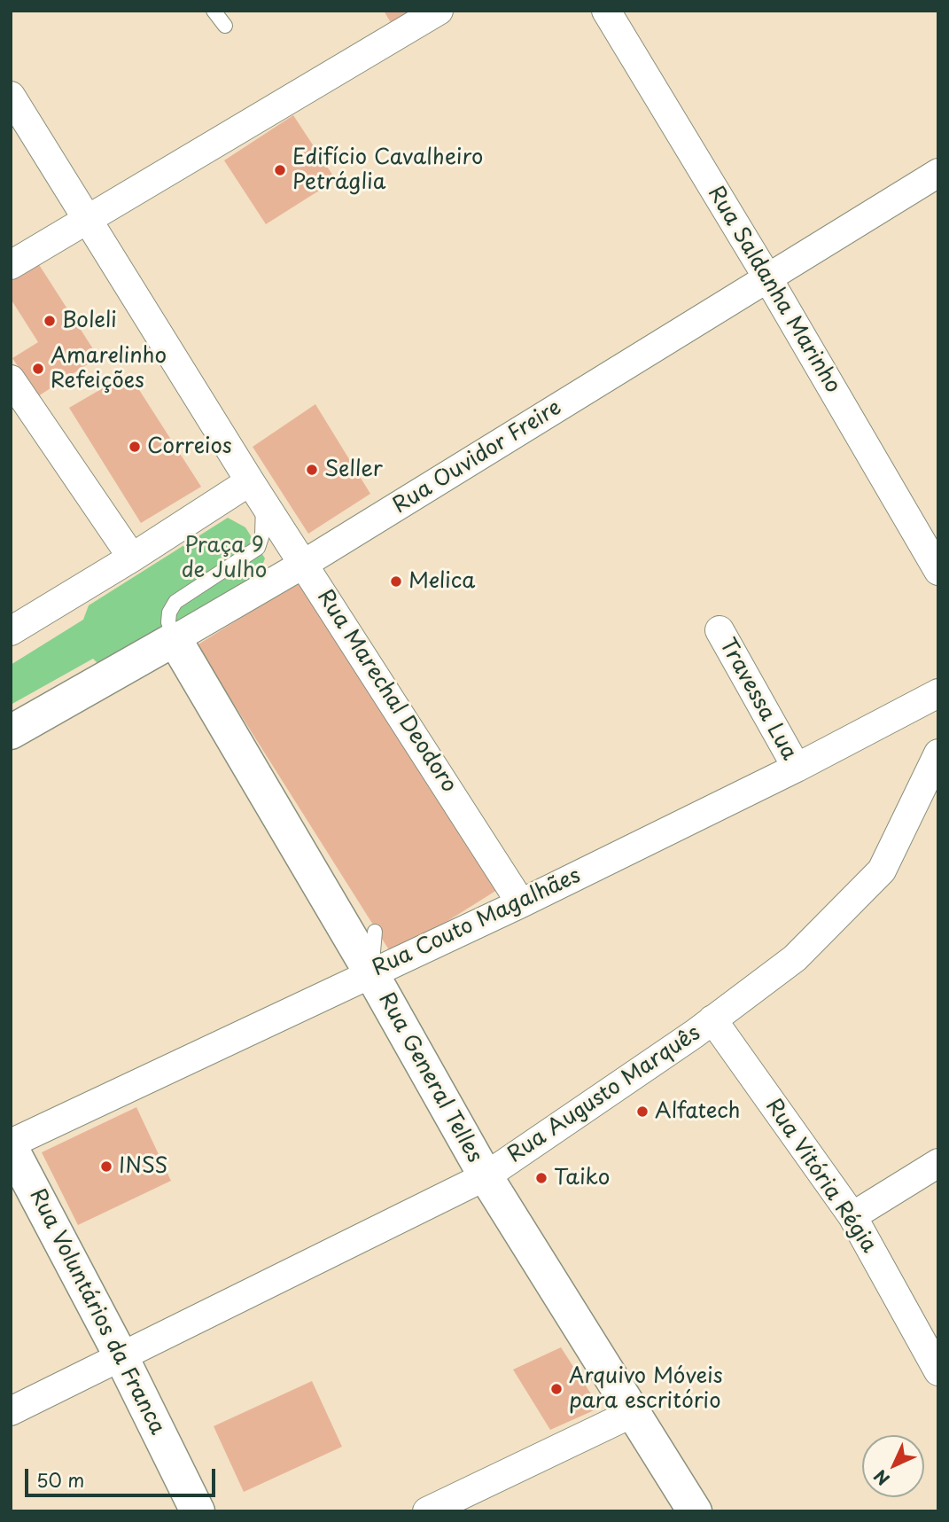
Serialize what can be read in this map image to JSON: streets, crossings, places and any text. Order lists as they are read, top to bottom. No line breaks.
{"streets":{"street":["Rua Saldanha Marinho","Rua Ouvidor Freire","Rua Marechal Deodoro","Travessa Lua","Rua Couto Magalhães","Rua General Telles","Rua Augusto Marquês","Rua Vitória Régia","Rua Voluntários da Franca"]},"crossings":[["Rua Saldanha Marinho","Rua Ouvidor Freire"],["Rua Ouvidor Freire","Rua Marechal Deodoro"],["Rua Ouvidor Freire","Rua General Telles"],["Rua Marechal Deodoro","Rua Couto Magalhães"],["Travessa Lua","Rua Couto Magalhães"],["Rua Couto Magalhães","Rua General Telles"],["Rua Couto Magalhães","Rua Voluntários da Franca"],["Rua General Telles","Rua Augusto Marquês"],["Rua Augusto Marquês","Rua Vitória Régia"],["Rua Augusto Marquês","Rua Voluntários da Franca"]],"parks":["Praça 9 de Julho"],"places":["Edifício Cavalheiro Petráglia","Boleli","Amarelinho Refeições","Correios","Seller","Melica","Alfatech","INSS","Taiko","Arquivo Móveis para escritório"],"scale_bar":"50 m","north":"bottom left"}
